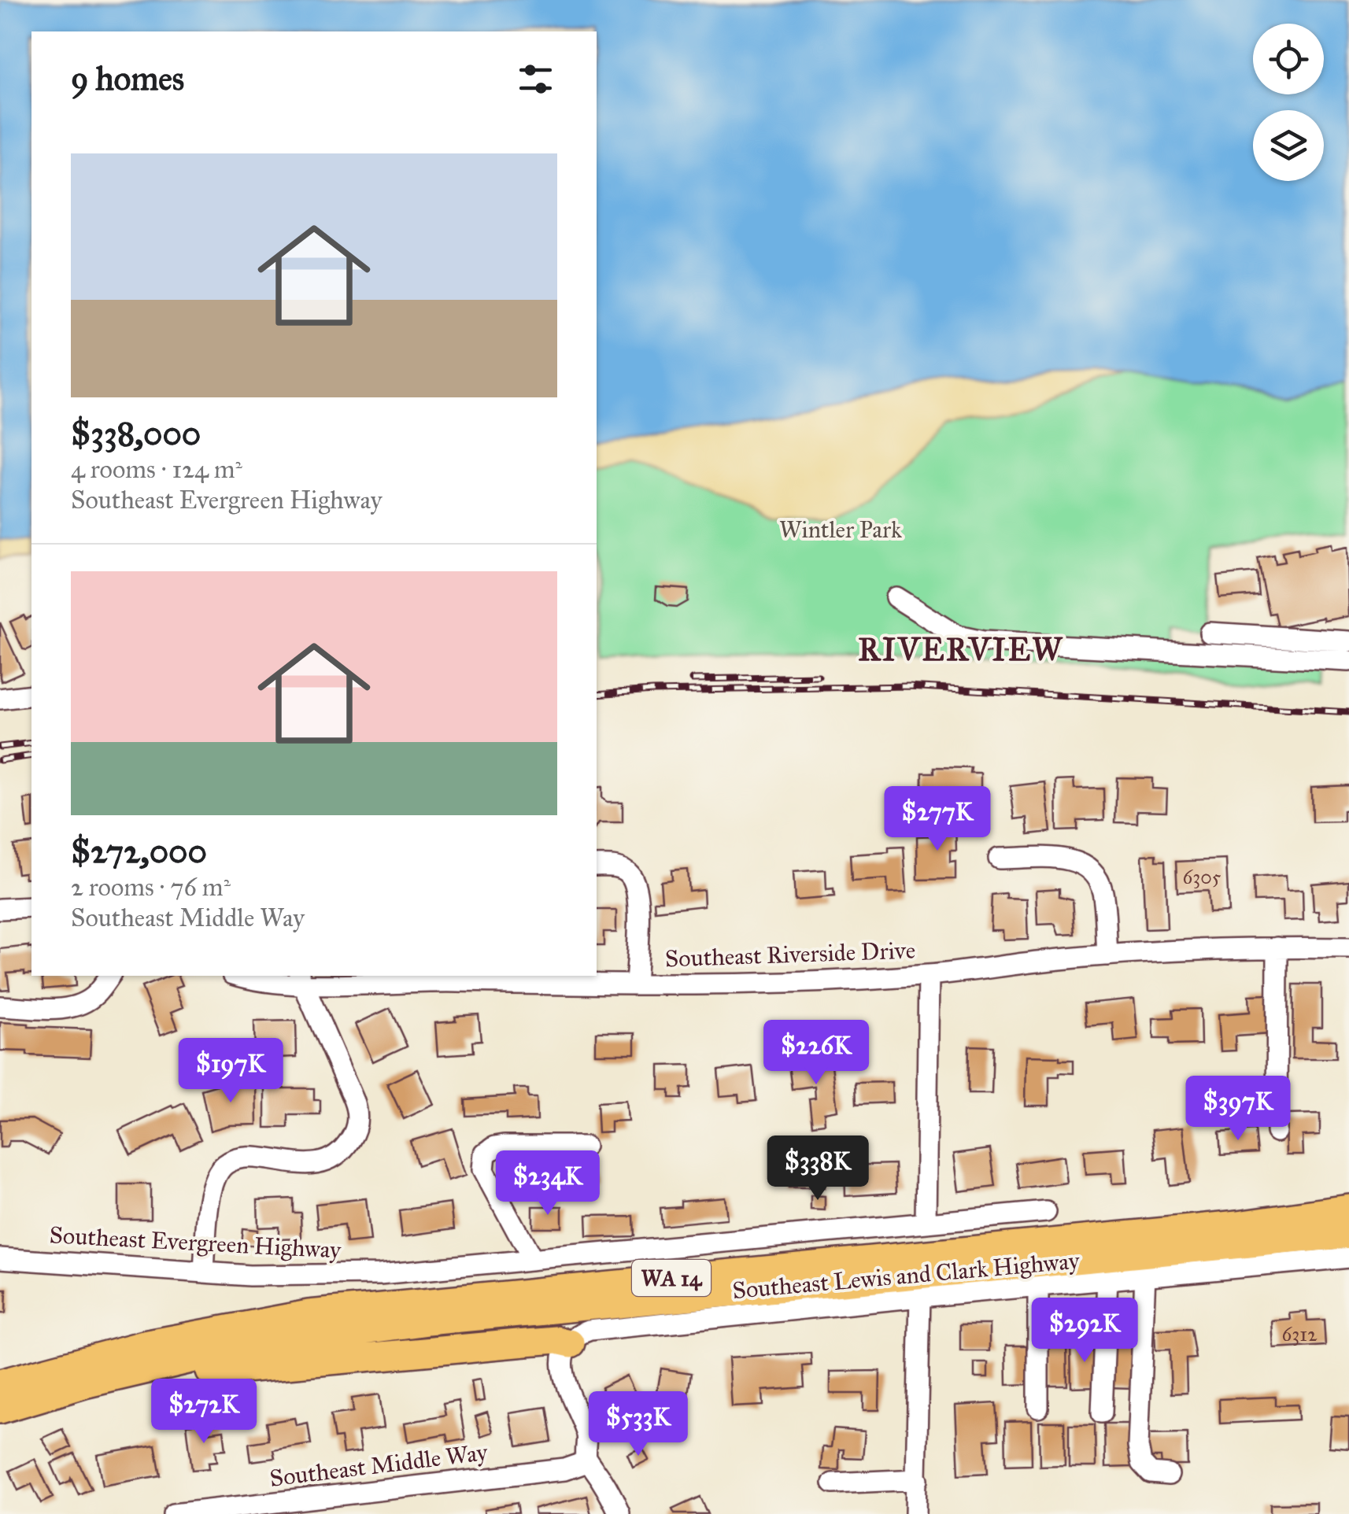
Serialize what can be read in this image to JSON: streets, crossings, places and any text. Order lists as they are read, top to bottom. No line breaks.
{"streets":{"highway":["Southeast Lewis and Clark Highway","WA 14"],"street":["Southeast Riverside Drive","Southeast Evergreen Highway","Southeast Middle Way"]},"districts":["RIVERVIEW"],"parks":["Wintler Park"],"house_numbers":["6305","6312"],"page":{"heading":"9 homes","list":[{"name":"$338,000","note":"4 rooms · 124 m² · Southeast Evergreen Highway"},{"name":"$272,000","note":"2 rooms · 76 m² · Southeast Middle Way"}],"price":["$277K","$226K","$197K","$397K","$338K","$234K","$292K","$272K","$533K"]}}
